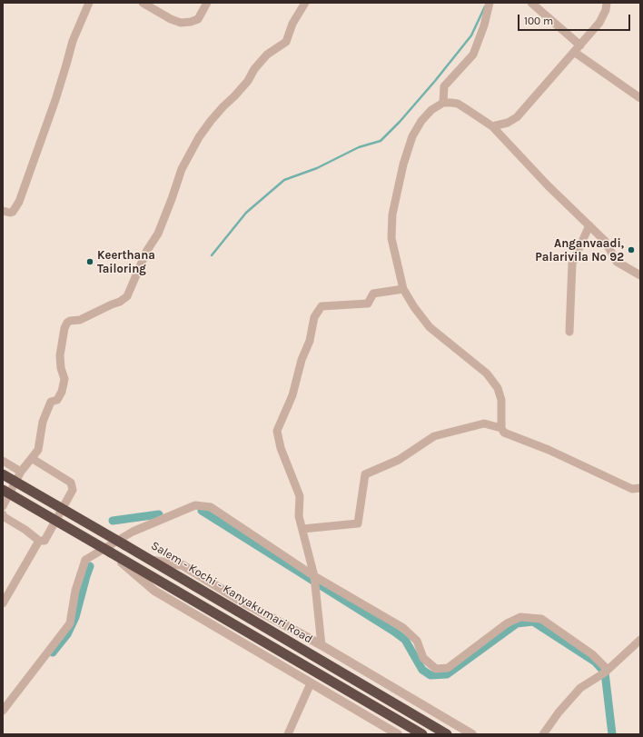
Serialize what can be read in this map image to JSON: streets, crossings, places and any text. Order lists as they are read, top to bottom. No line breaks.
{"streets":{"highway":["Salem - Kochi - Kanyakumari Road"]},"places":["Anganvaadi, Palarivila No 92","Keerthana Tailoring"],"scale_bar":"100 m"}
